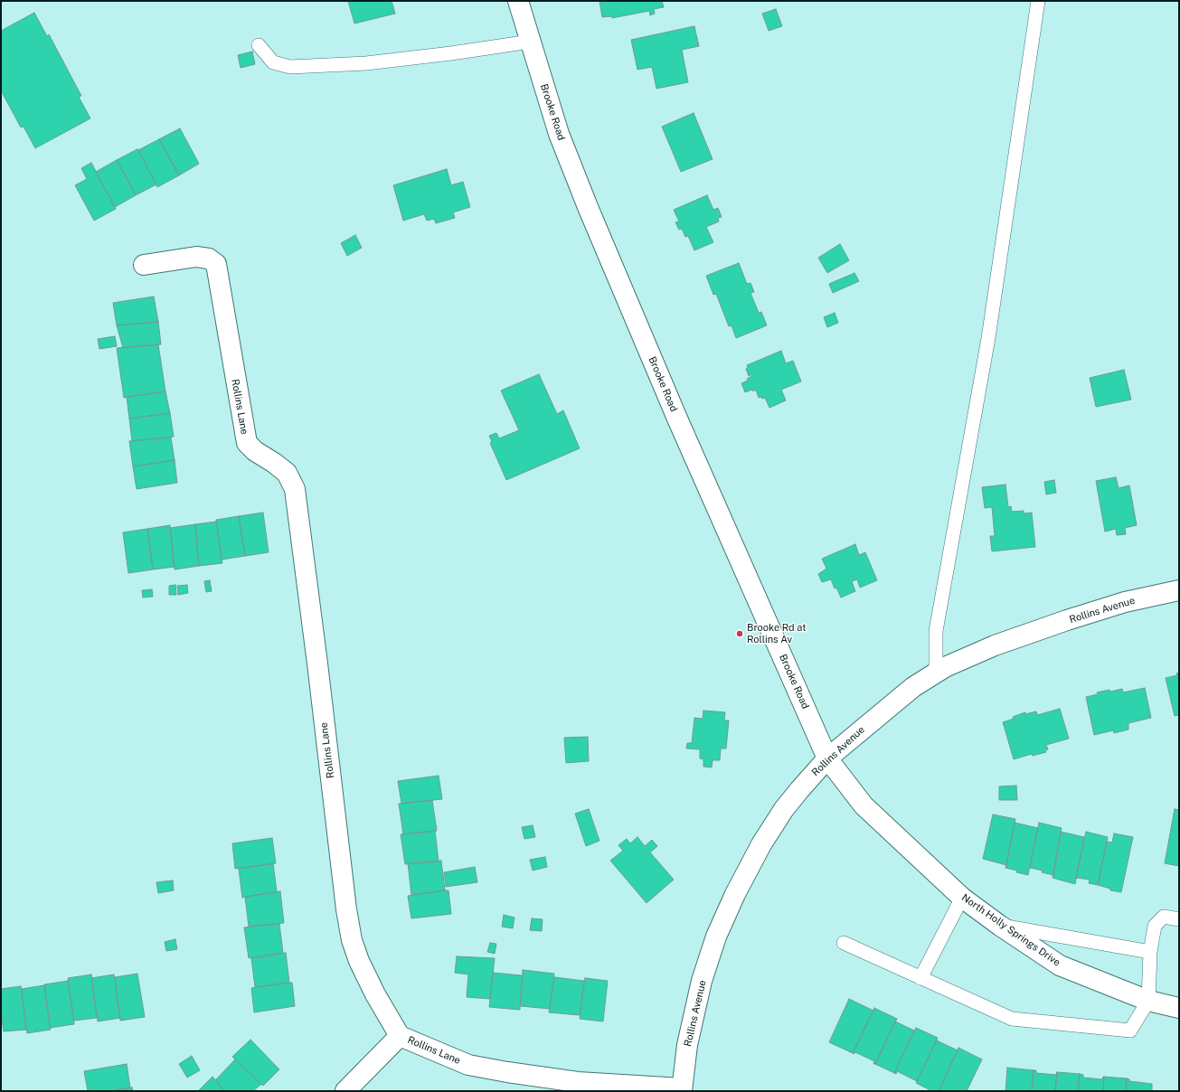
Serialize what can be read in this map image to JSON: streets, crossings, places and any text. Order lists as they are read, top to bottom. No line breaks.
{"streets":{"street":["Brooke Road","Rollins Lane","Rollins Avenue","North Holly Springs Drive"]},"crossings":[["Brooke Road","Rollins Avenue"],["Brooke Road","North Holly Springs Drive"],["Rollins Lane","Rollins Avenue"],["Rollins Avenue","North Holly Springs Drive"]],"places":["Brooke Rd at Rollins Av"]}
